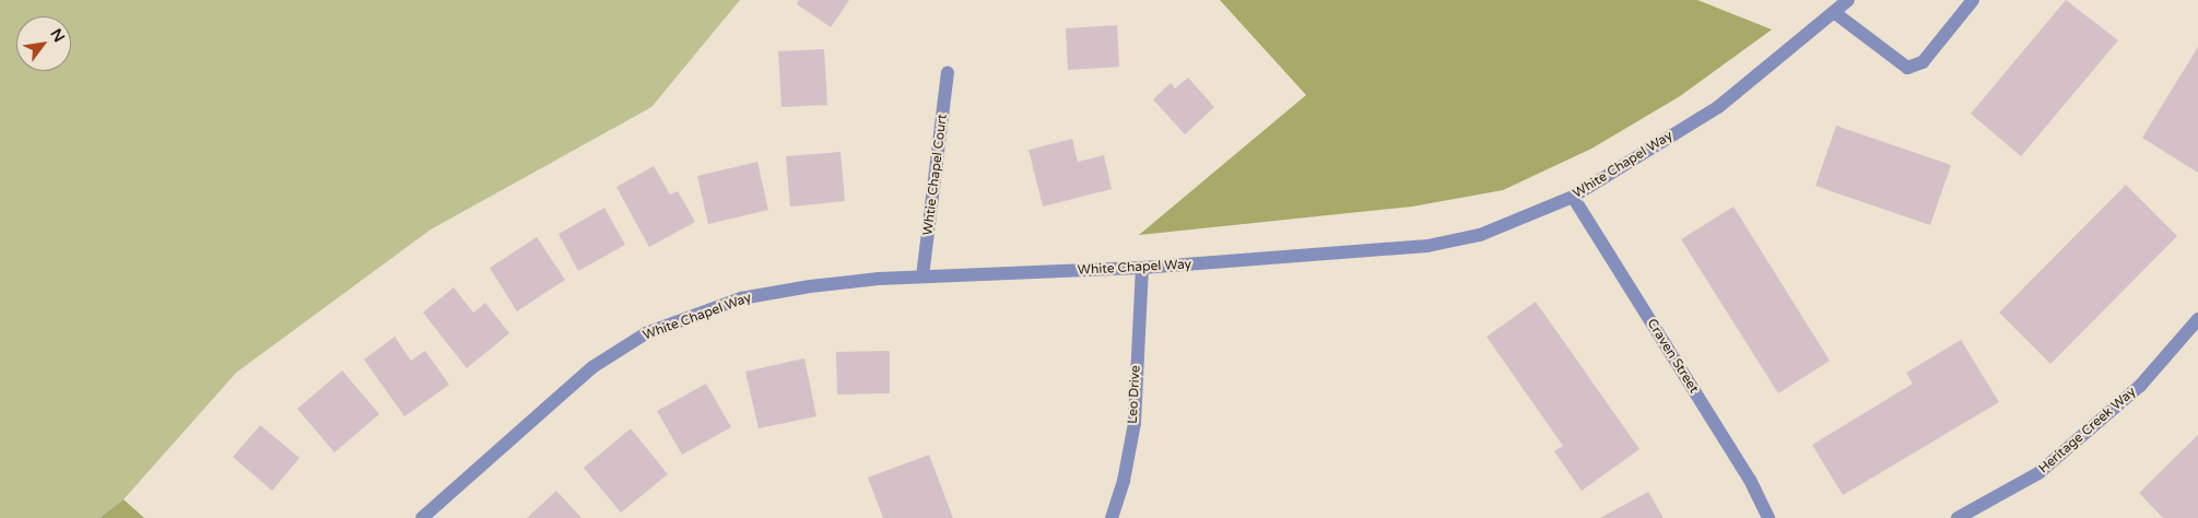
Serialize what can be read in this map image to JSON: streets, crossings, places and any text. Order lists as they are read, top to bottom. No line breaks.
{"streets":{"street":["White Chapel Way","Whtie Chapel Court","Craven Street","Leo Drive","Heritage Creek Way"]},"crossings":[["White Chapel Way","Whtie Chapel Court"],["White Chapel Way","Craven Street"],["White Chapel Way","Leo Drive"]],"north":"top right"}
